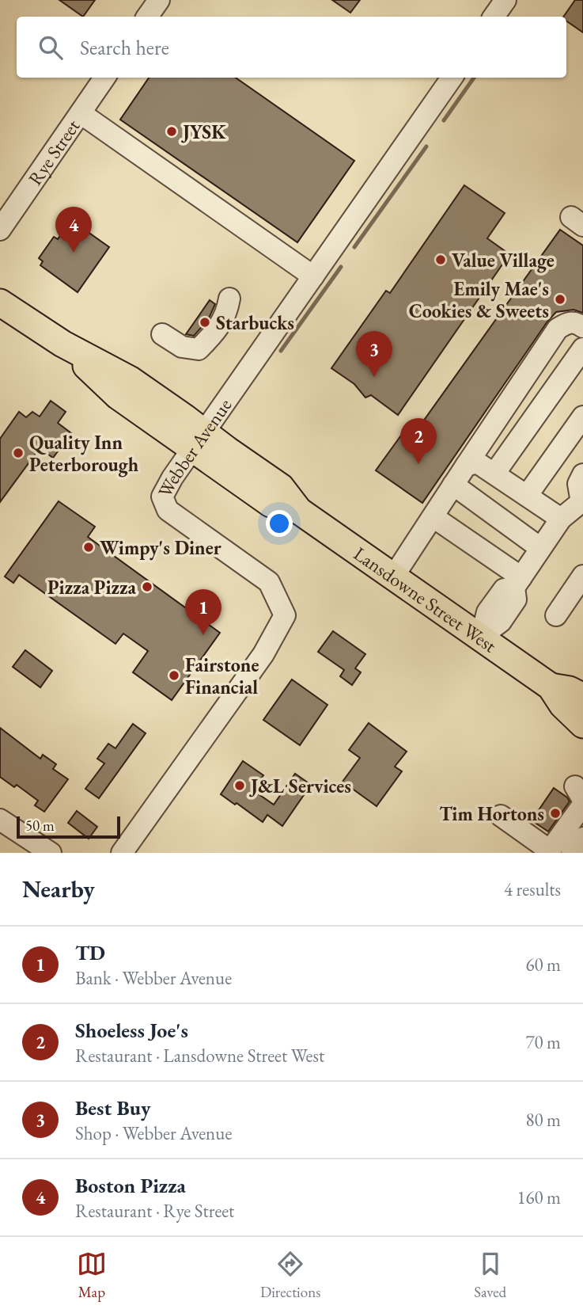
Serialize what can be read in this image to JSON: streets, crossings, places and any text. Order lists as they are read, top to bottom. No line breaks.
{"streets":{"main road":["Lansdowne Street West"],"street":["Rye Street","Webber Avenue"]},"crossings":[["Webber Avenue","Lansdowne Street West"]],"places":["JYSK","Value Village","Emily Mae's Cookies & Sweets","Starbucks","Quality Inn Peterborough","Wimpy's Diner","Pizza Pizza","Fairstone Financial","J&L Services","Tim Hortons"],"scale_bar":"50 m","page":{"search":"Search here","pins":["4","3","2","1"],"scale":"50 m","heading":["Nearby","4 results"],"list":[{"mark":"1","name":"TD","note":"Bank · Webber Avenue","value":"60 m"},{"mark":"2","name":"Shoeless Joe's","note":"Restaurant · Lansdowne Street West","value":"70 m"},{"mark":"3","name":"Best Buy","note":"Shop · Webber Avenue","value":"80 m"},{"mark":"4","name":"Boston Pizza","note":"Restaurant · Rye Street","value":"160 m"}],"nav":["Map","Directions","Saved"]}}
